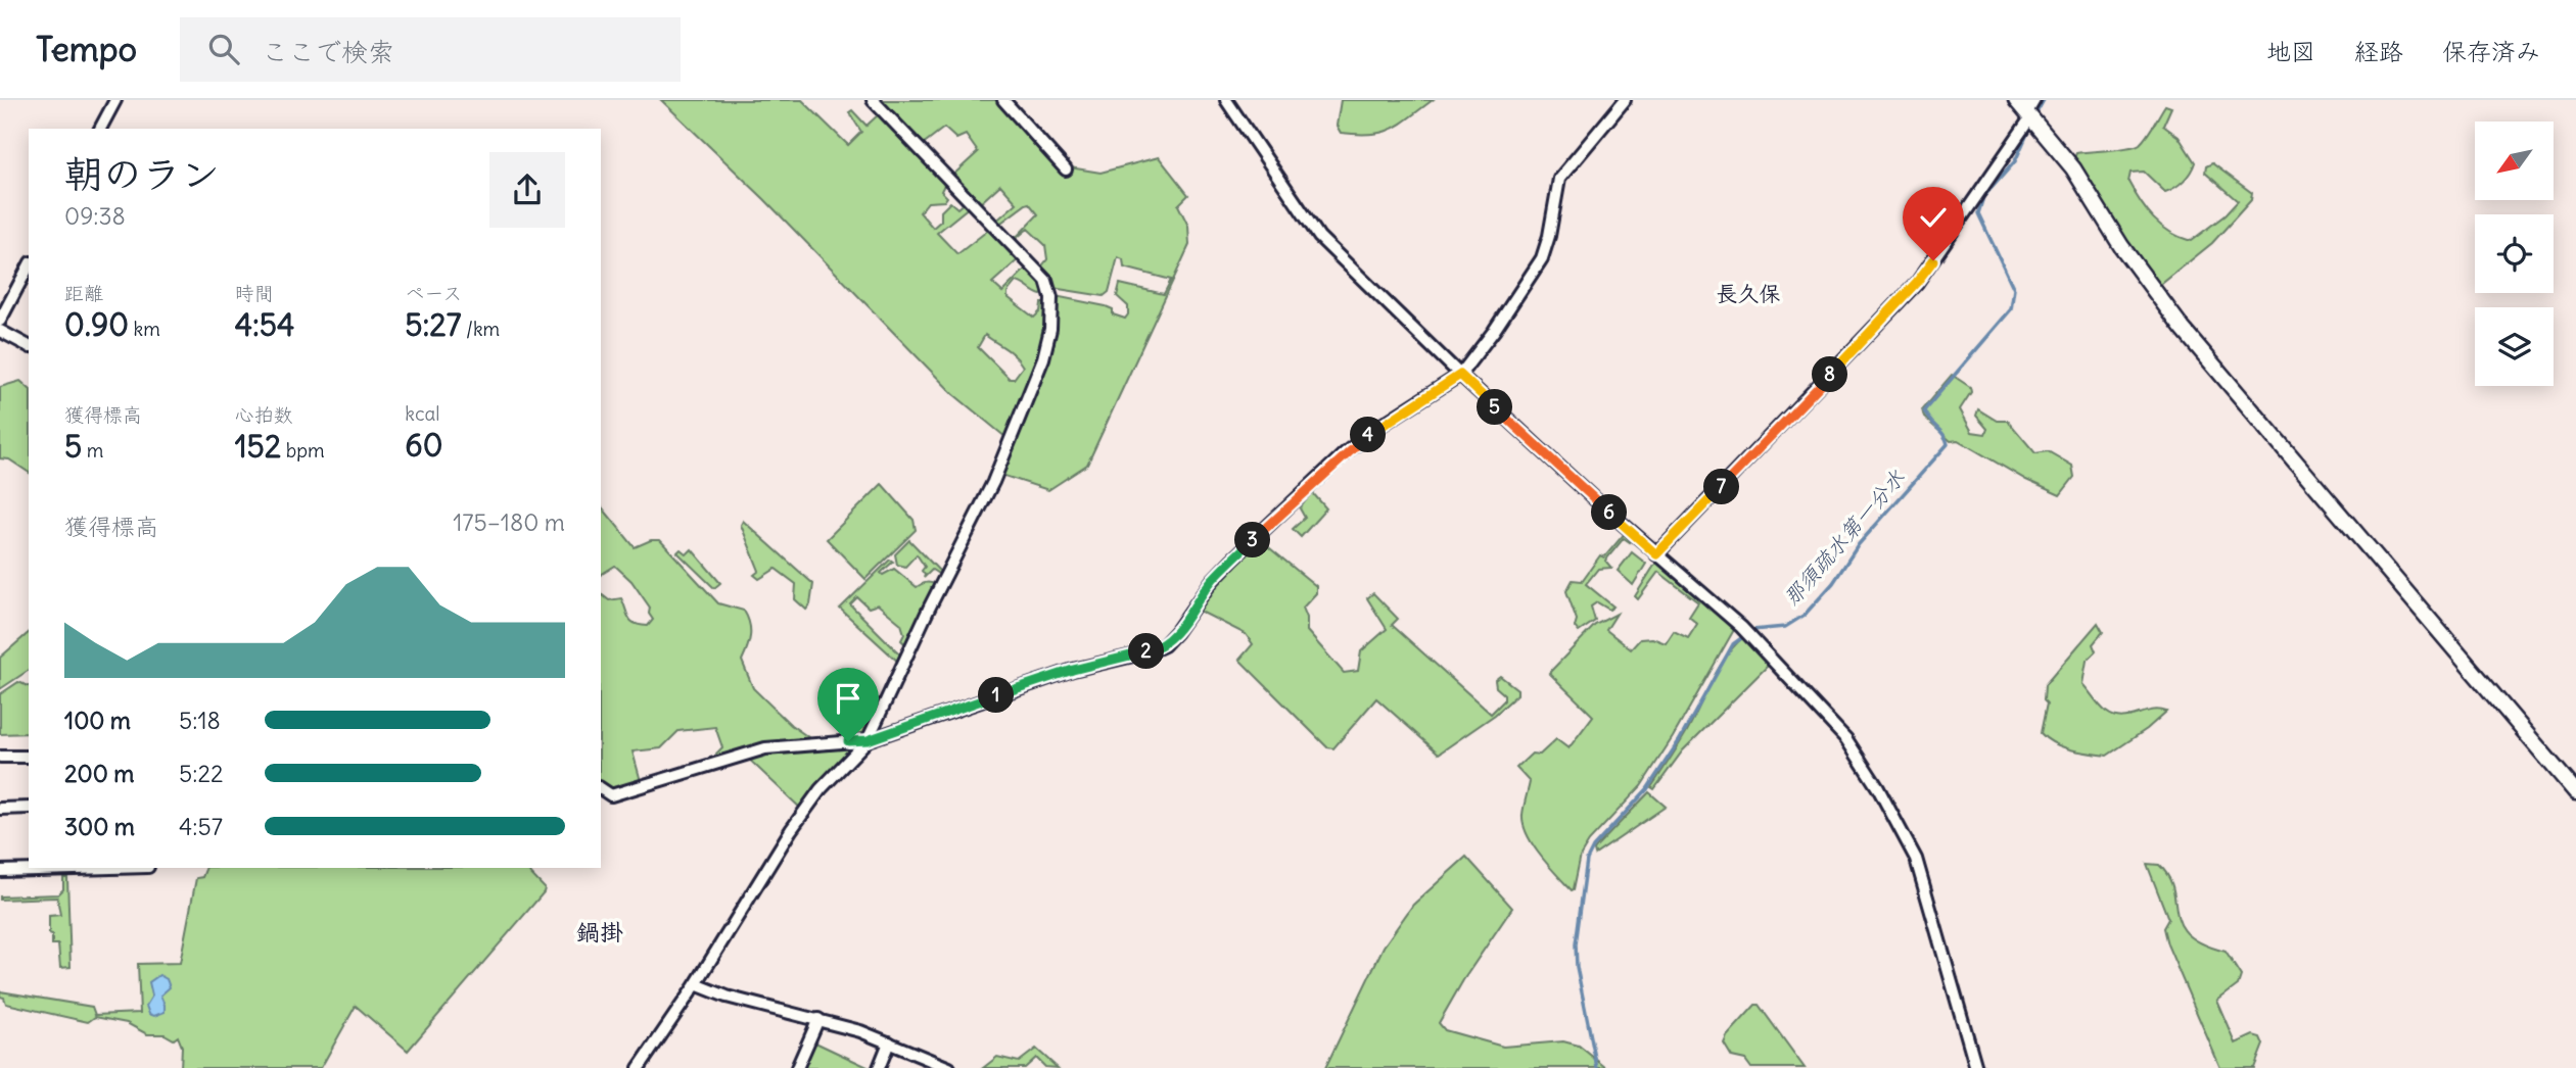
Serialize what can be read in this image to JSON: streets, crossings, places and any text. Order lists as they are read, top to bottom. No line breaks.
{"districts":["長久保","鍋掛"],"water":["那須疏水第一分水"],"north":"bottom left","page":{"header":"Tempo","search":"ここで検索","nav":["地図","経路","保存済み"],"heading":["朝のラン","09:38"],"stats":[["距離","0.90 km"],["時間","4:54"],["ペース","5:27 /km"],["獲得標高","5 m"],["心拍数","152 bpm"],["kcal","60"]],"pins":["8","5","4","7","6","3","2","1"],"chart":["獲得標高","175–180 m"],"list":[{"name":"100 m","note":"5:18"},{"name":"200 m","note":"5:22"},{"name":"300 m","note":"4:57"}]}}
